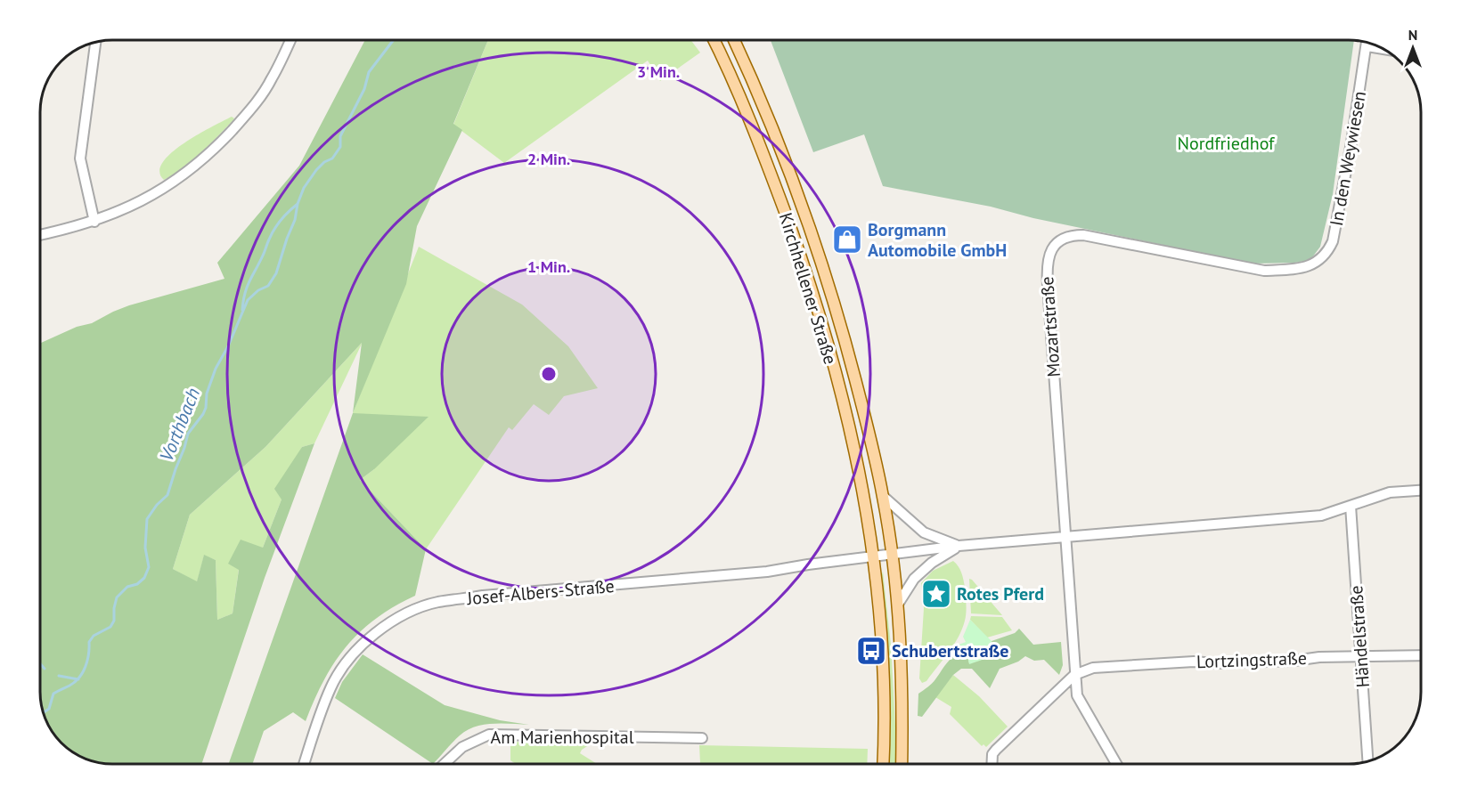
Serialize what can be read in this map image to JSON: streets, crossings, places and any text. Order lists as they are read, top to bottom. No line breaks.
{"streets":{"main road":["Kirchhellener Straße"],"street":["In den Weywiesen","Mozartstraße","Josef-Albers-Straße","Händelstraße","Lortzingstraße","Am Marienhospital"]},"crossings":[["In den Weywiesen","Mozartstraße"],["Kirchhellener Straße","Josef-Albers-Straße"],["Mozartstraße","Lortzingstraße"],["Händelstraße","Lortzingstraße"]],"water":["Vorthbach"],"parks":["Nordfriedhof"],"places":{"shop":["Borgmann Automobile GmbH"],"place":["Rotes Pferd"],"bus stop":["Schubertstraße"]},"north":"top","rings":["3 Min.","2 Min.","1 Min."]}
